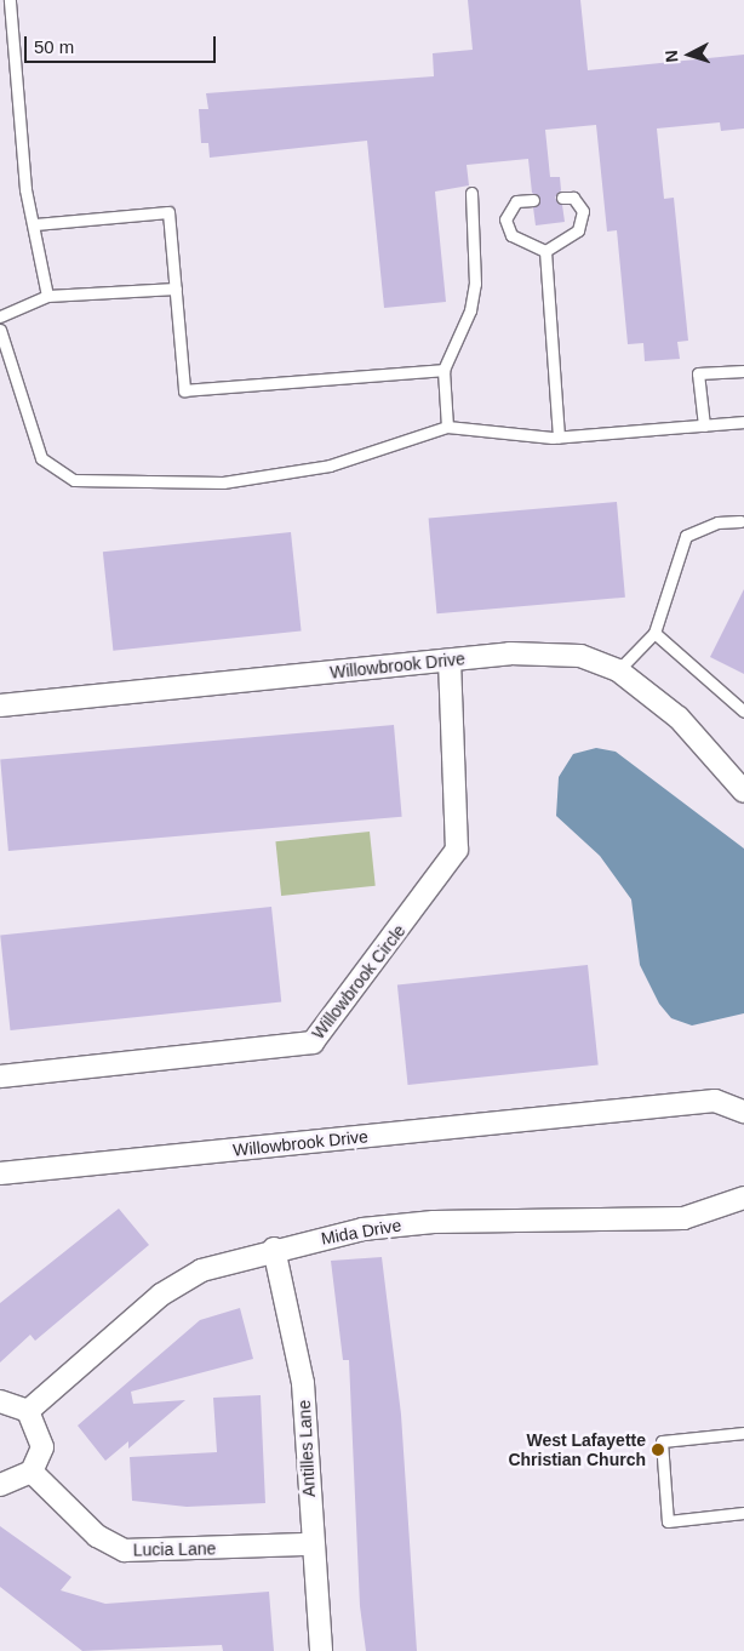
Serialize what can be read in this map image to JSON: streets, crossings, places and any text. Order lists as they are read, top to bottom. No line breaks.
{"streets":{"street":["Willowbrook Drive","Willowbrook Circle","Mida Drive","Antilles Lane","Lucia Lane"]},"crossings":[["Willowbrook Drive","Willowbrook Circle"],["Mida Drive","Antilles Lane"],["Antilles Lane","Lucia Lane"]],"places":["West Lafayette Christian Church"],"scale_bar":"50 m","north":"left"}
